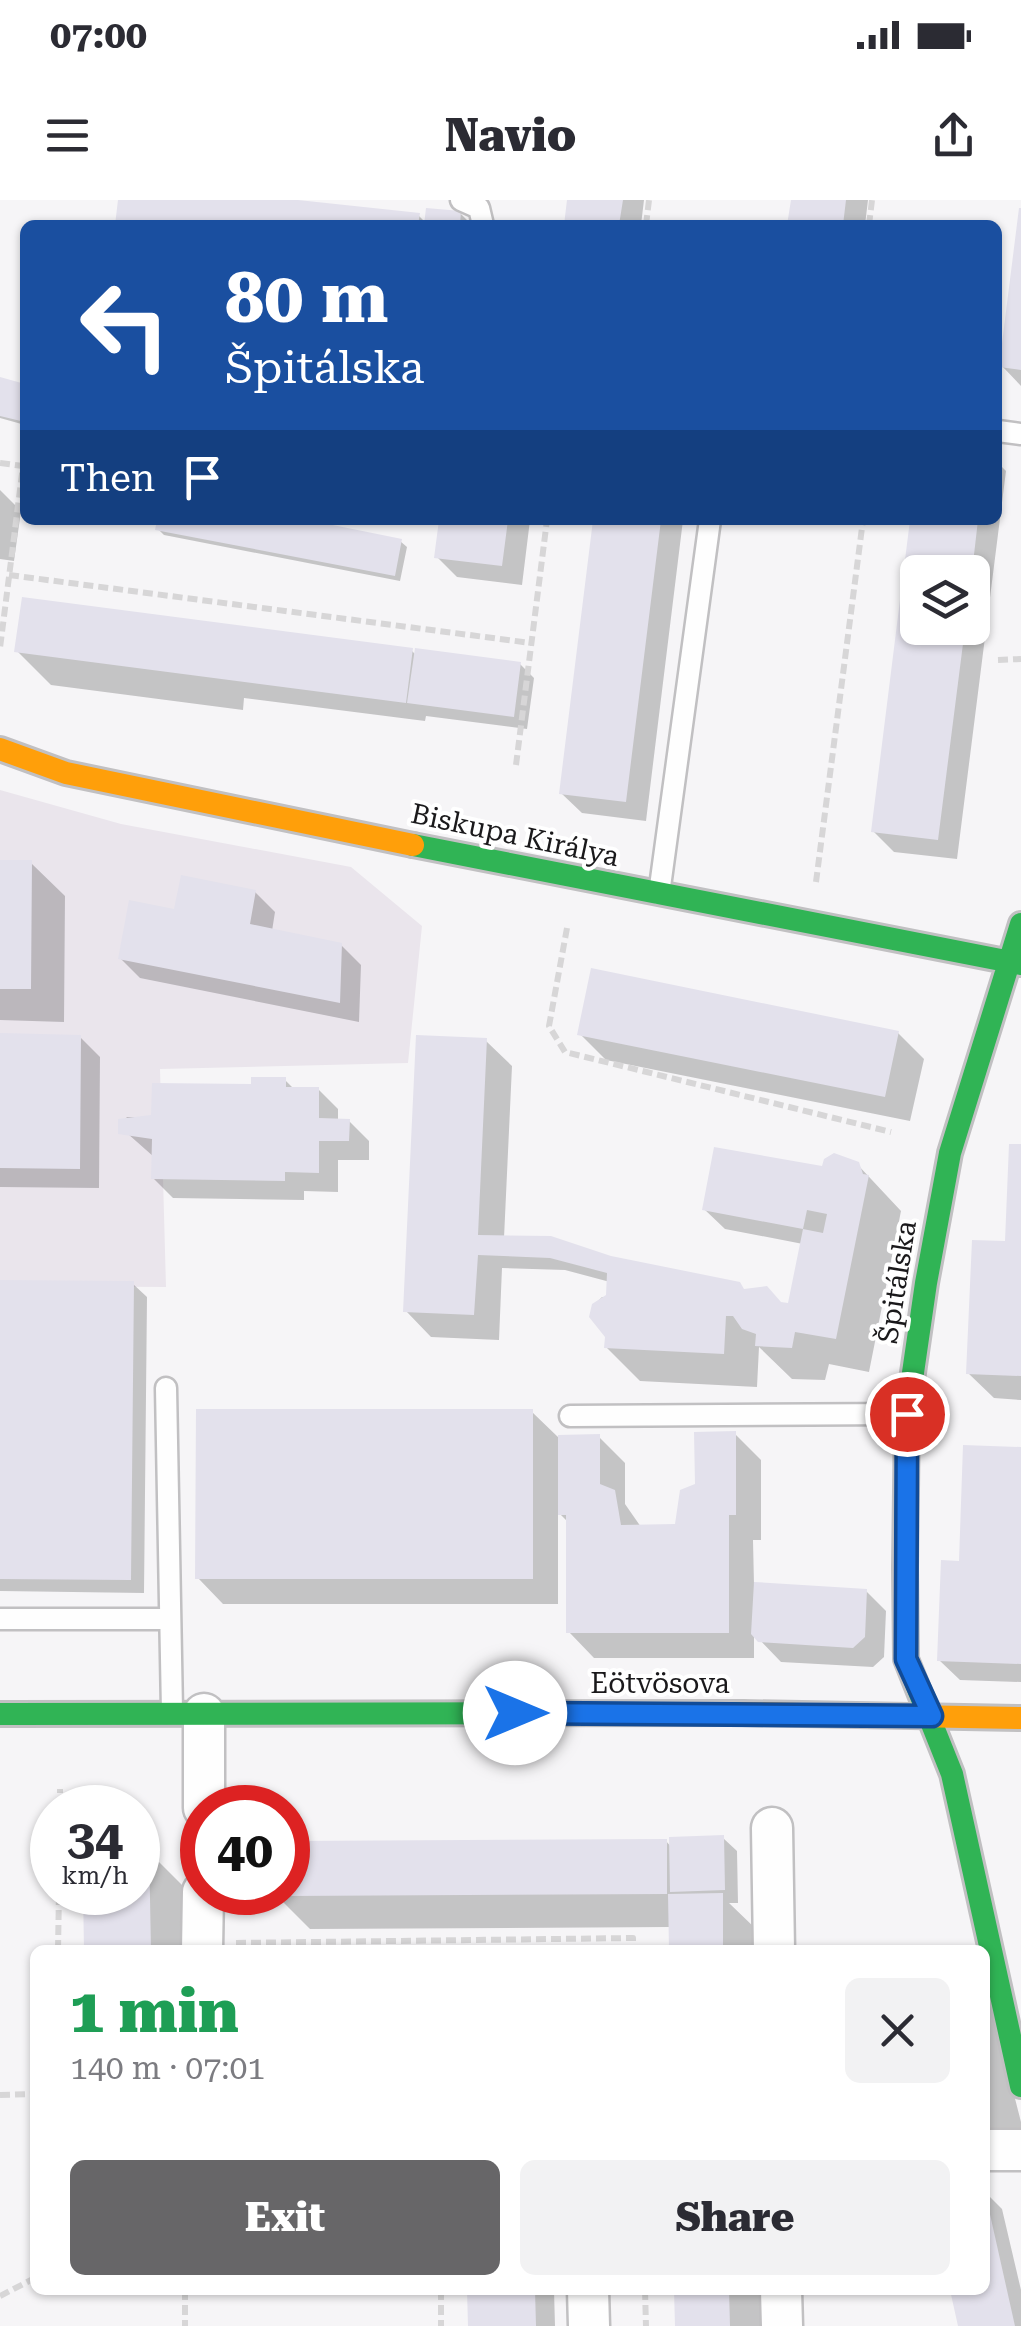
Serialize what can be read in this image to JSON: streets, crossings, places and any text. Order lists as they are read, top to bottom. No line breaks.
{"streets":{"street":["Biskupa Királya","Špitálska","Eötvösova"]},"crossings":[["Biskupa Királya","Špitálska"],["Špitálska","Eötvösova"]],"page":{"status":"07:00","header":"Navio","turn":["80 m","Špitálska"],"then":"Then","speed":"34 km/h","limit":"40","heading":["1 min","140 m · 07:01"],"buttons":["Exit","Share"]}}
